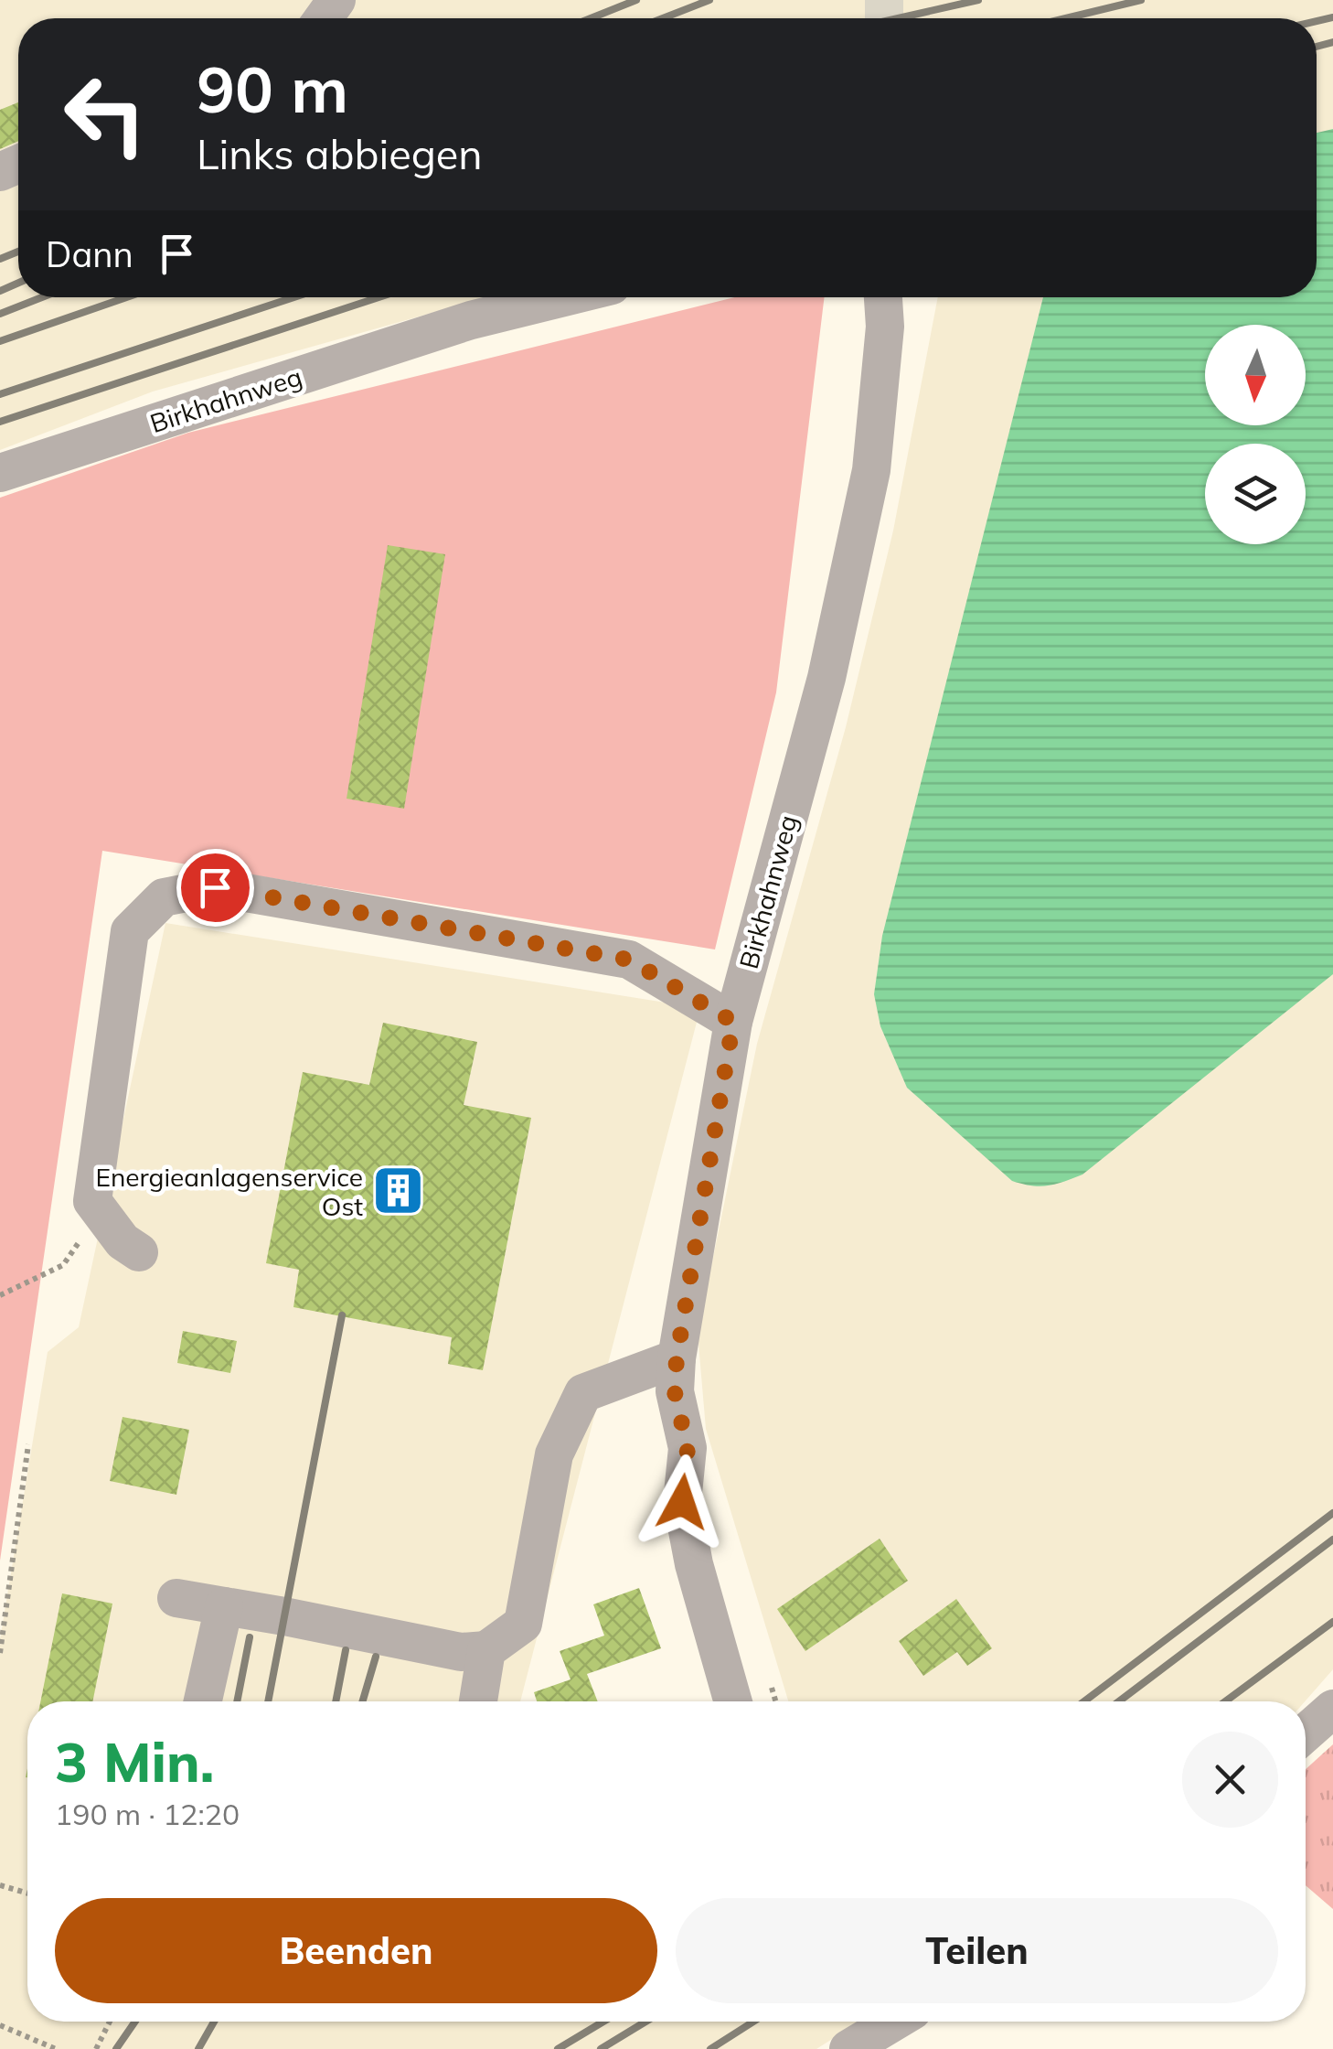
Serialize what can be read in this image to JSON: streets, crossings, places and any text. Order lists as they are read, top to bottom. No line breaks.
{"streets":{"street":["Birkhahnweg"]},"places":{"building":["Energieanlagenservice Ost"]},"north":"bottom","page":{"turn":["90 m","Links abbiegen"],"then":"Dann","heading":["3 Min.","190 m · 12:20"],"buttons":["Beenden","Teilen"]}}
